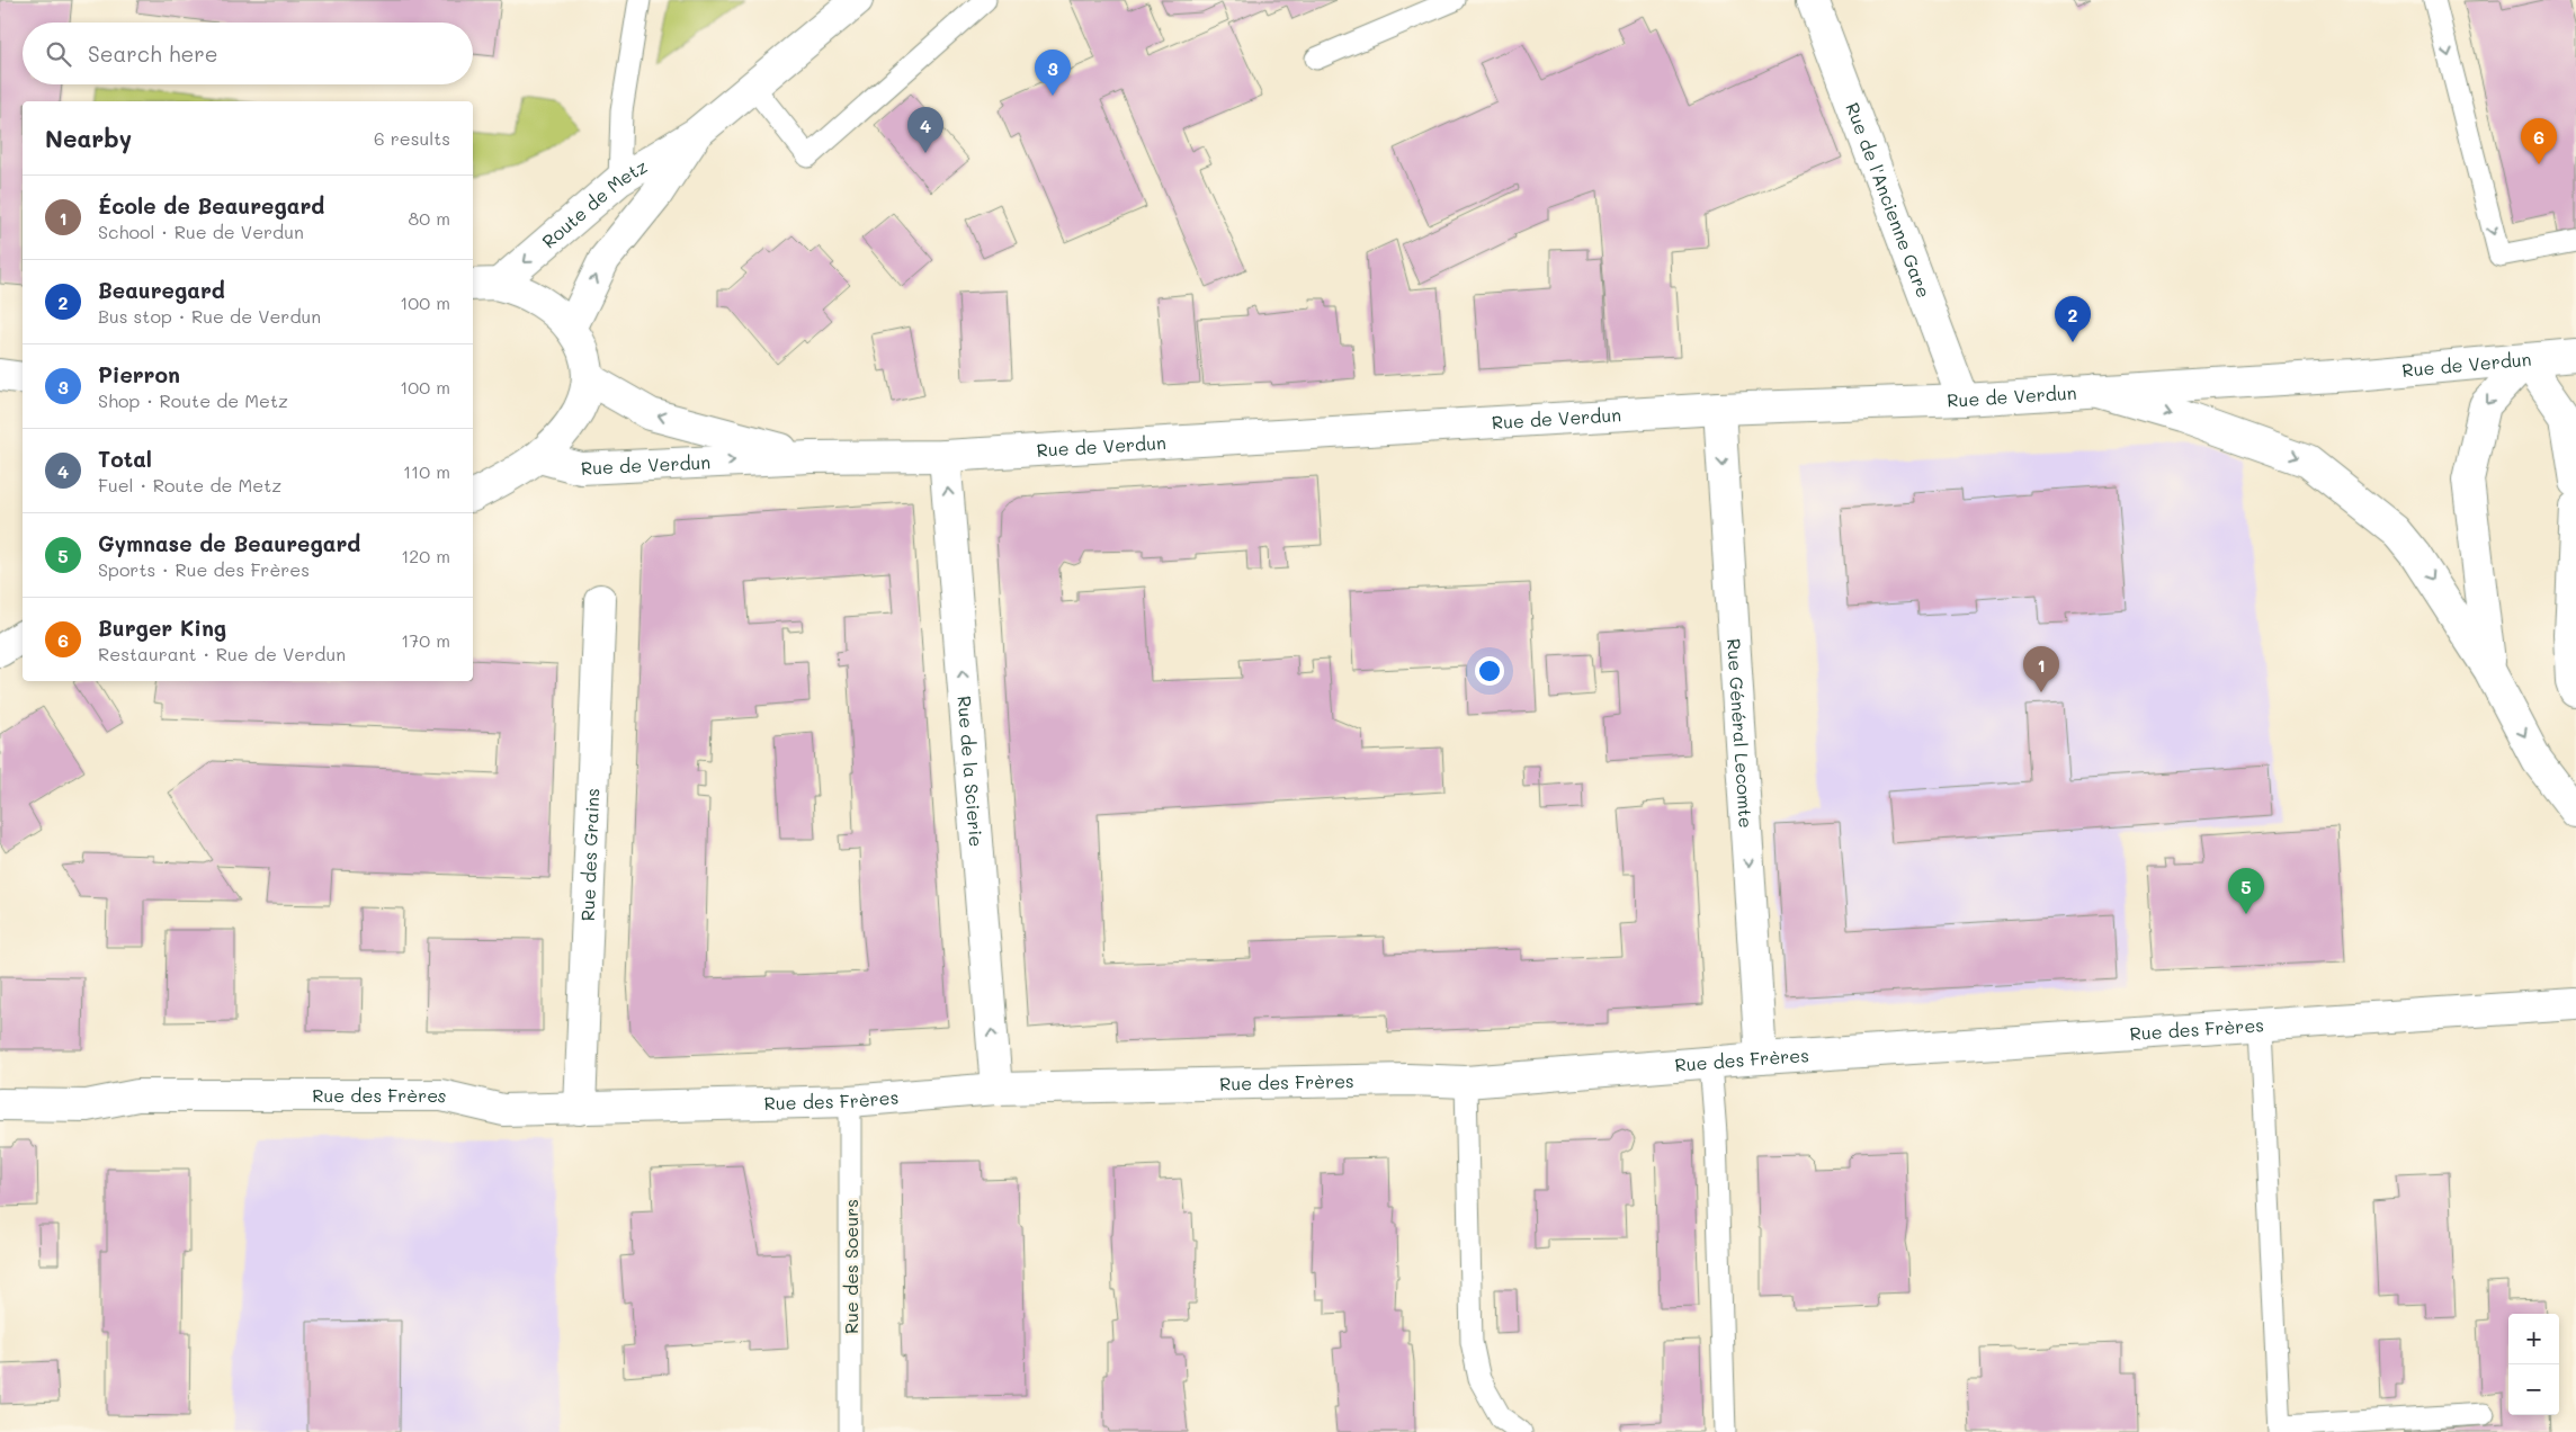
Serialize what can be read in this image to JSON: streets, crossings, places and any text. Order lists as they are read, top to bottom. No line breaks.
{"streets":{"main road":["Rue de l'Ancienne Gare","Route de Metz","Rue de Verdun","Rue Général Lecomte","Rue de la Scierie","Rue des Grains","Rue des Frères"],"lane":["Rue des Soeurs"]},"crossings":[["Rue de l'Ancienne Gare","Rue de Verdun"],["Rue de Verdun","Rue Général Lecomte"],["Rue de Verdun","Rue de la Scierie"],["Rue Général Lecomte","Rue des Frères"],["Rue de la Scierie","Rue des Frères"],["Rue des Grains","Rue des Frères"],["Rue des Frères","Rue des Soeurs"]],"one_way":["Rue Général Lecomte","Rue de la Scierie"],"page":{"search":"Search here","pins":["3","4","6","2","1","5"],"heading":["Nearby","6 results"],"list":[{"mark":"1","name":"École de Beauregard","note":"School · Rue de Verdun","value":"80 m"},{"mark":"2","name":"Beauregard","note":"Bus stop · Rue de Verdun","value":"100 m"},{"mark":"3","name":"Pierron","note":"Shop · Route de Metz","value":"100 m"},{"mark":"4","name":"Total","note":"Fuel · Route de Metz","value":"110 m"},{"mark":"5","name":"Gymnase de Beauregard","note":"Sports · Rue des Frères","value":"120 m"},{"mark":"6","name":"Burger King","note":"Restaurant · Rue de Verdun","value":"170 m"}],"map_buttons":["+","−"]}}
